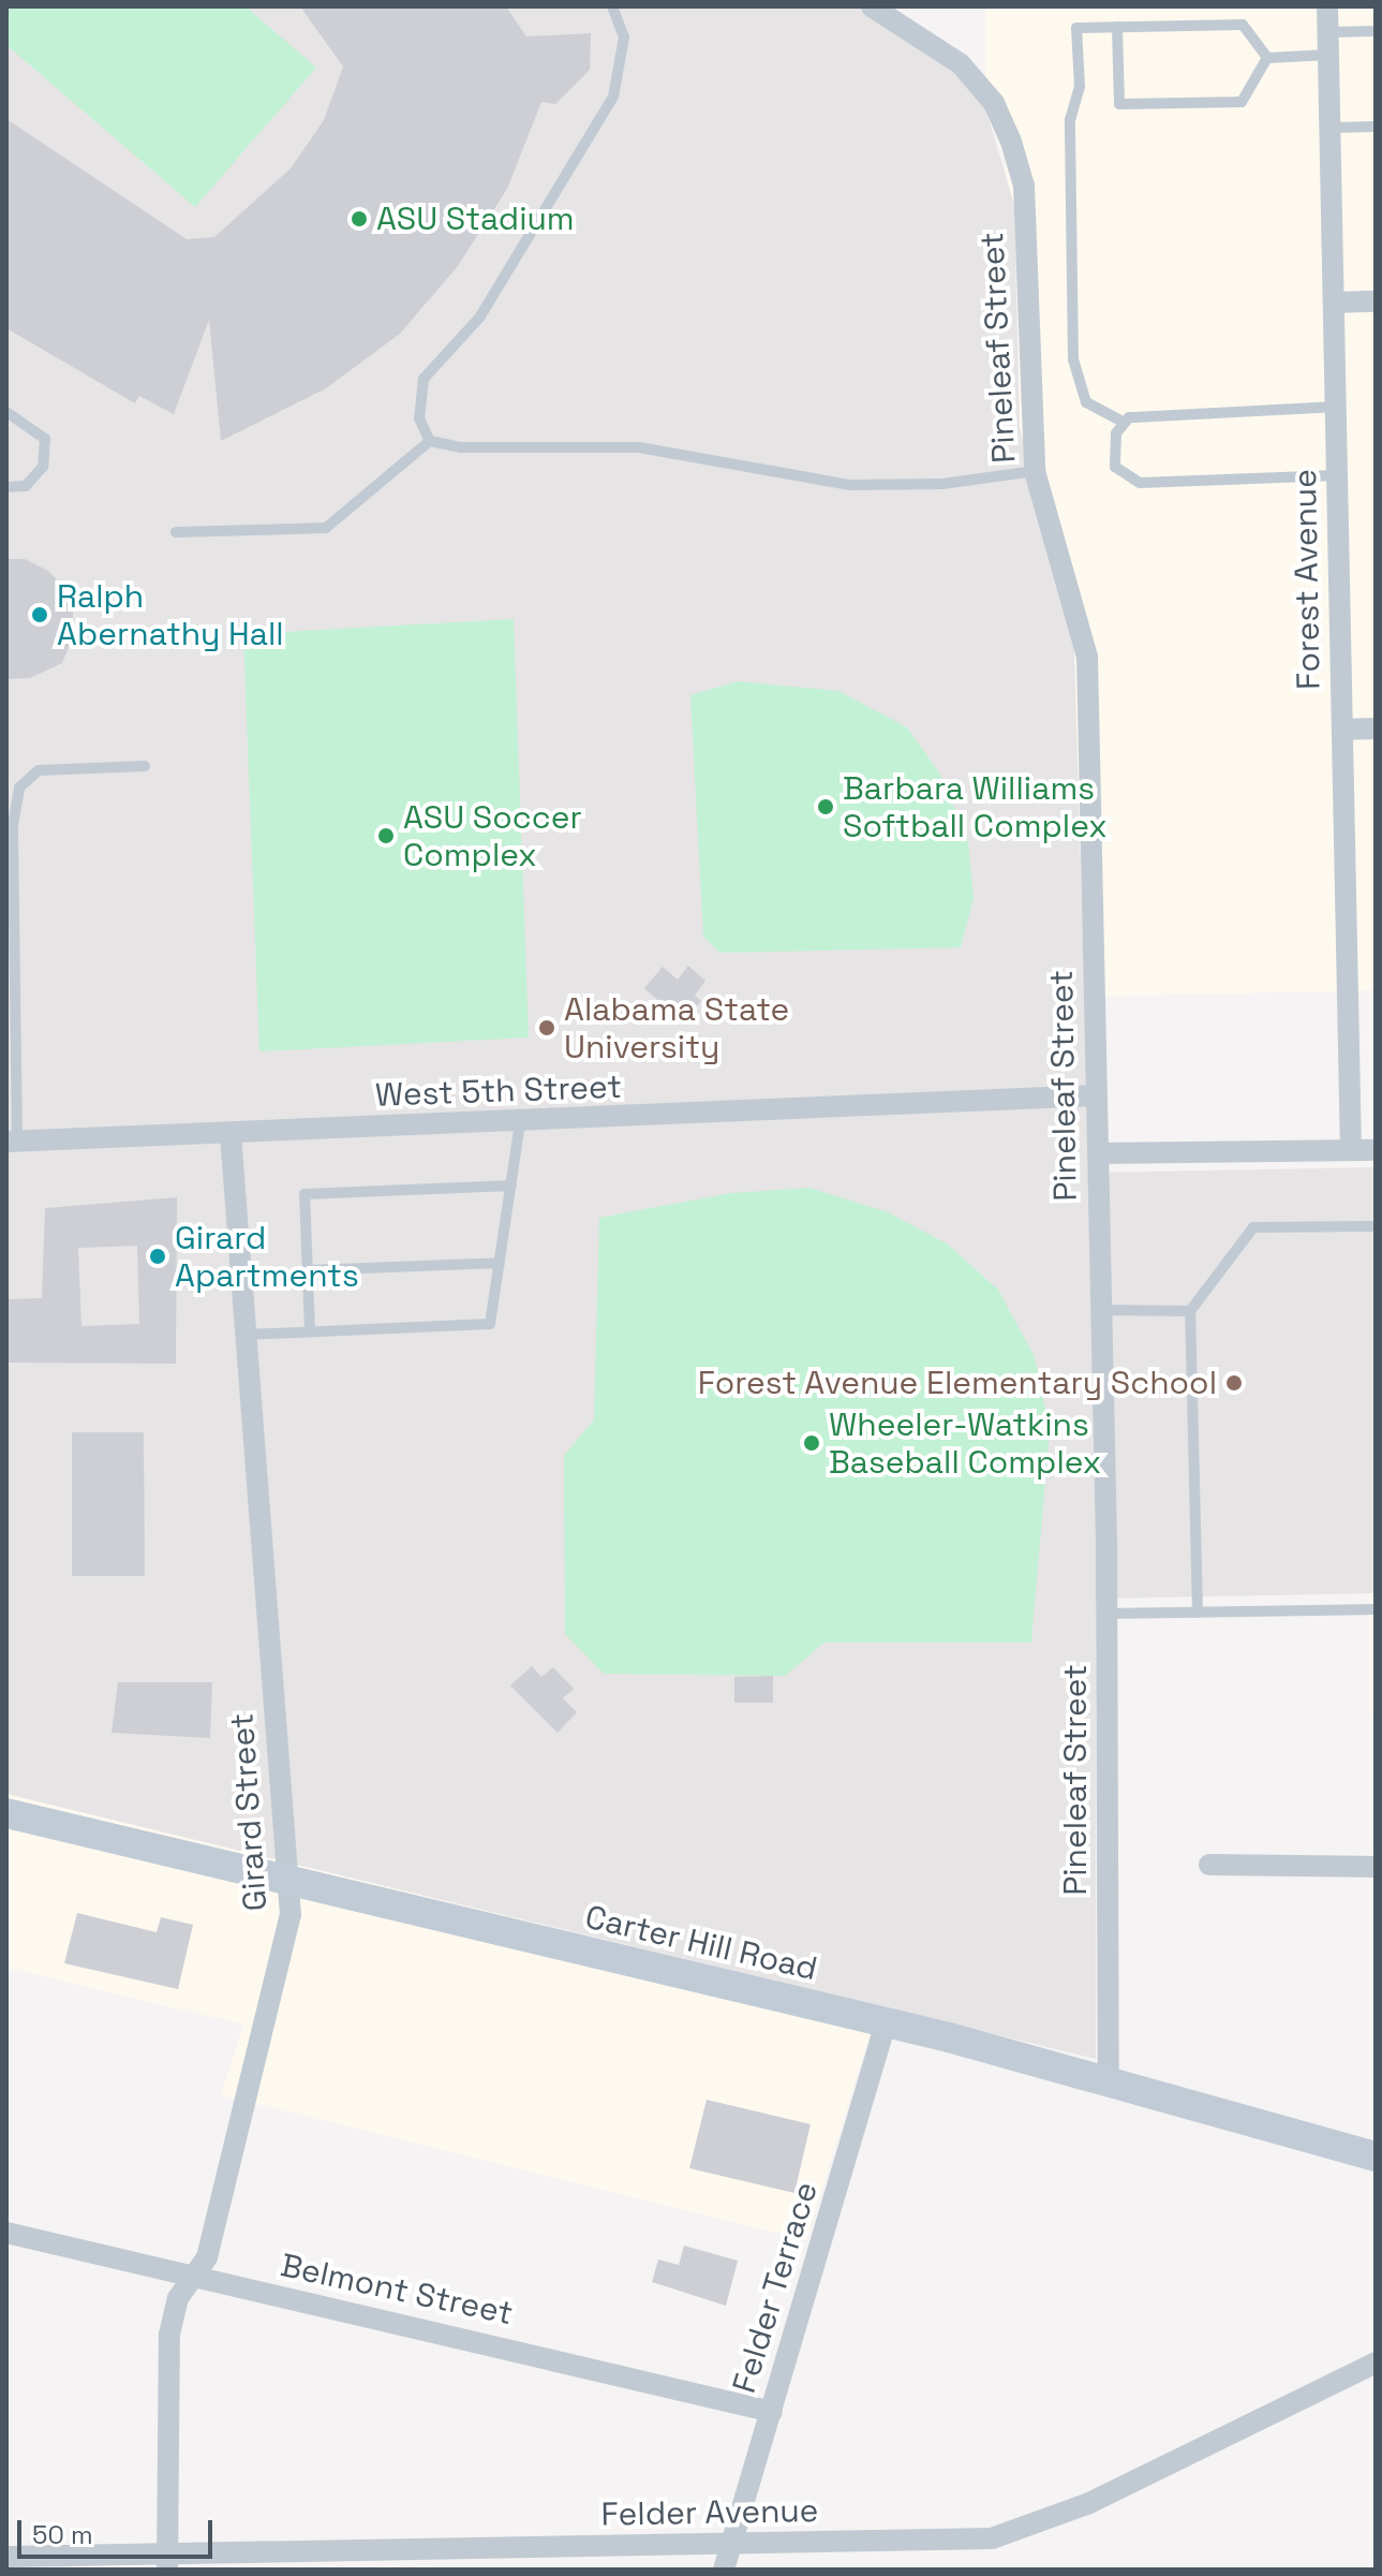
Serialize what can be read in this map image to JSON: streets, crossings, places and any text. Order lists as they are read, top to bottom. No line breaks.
{"streets":{"main road":["Carter Hill Road"],"street":["Pineleaf Street","Forest Avenue","West 5th Street","Girard Street","Felder Terrace","Belmont Street","Felder Avenue"]},"crossings":[["Pineleaf Street","West 5th Street"],["Pineleaf Street","Carter Hill Road"],["West 5th Street","Girard Street"],["Girard Street","Carter Hill Road"],["Girard Street","Belmont Street"],["Girard Street","Felder Avenue"],["Carter Hill Road","Felder Terrace"],["Felder Terrace","Belmont Street"],["Felder Terrace","Felder Avenue"]],"places":["ASU Stadium","Ralph Abernathy Hall","Barbara Williams Softball Complex","ASU Soccer Complex","Alabama State University","Girard Apartments","Forest Avenue Elementary School","Wheeler-Watkins Baseball Complex"],"scale_bar":"50 m"}
